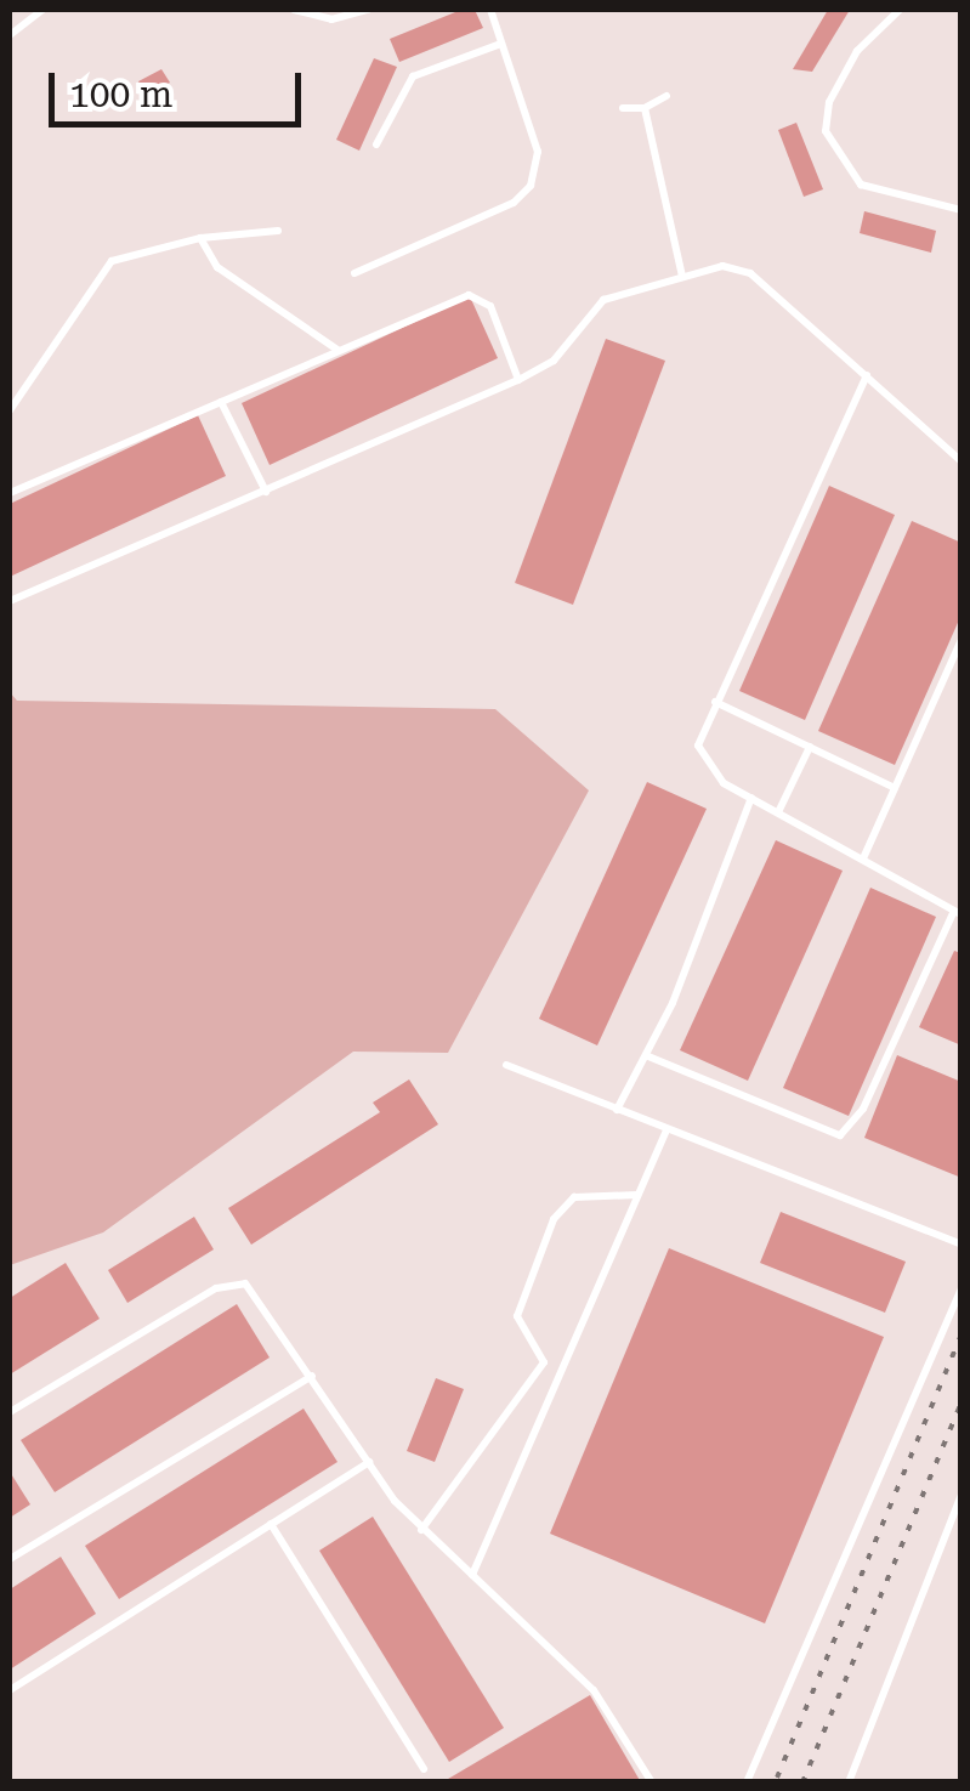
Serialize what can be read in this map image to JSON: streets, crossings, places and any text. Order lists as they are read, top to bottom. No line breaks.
{"scale_bar":"100 m"}
